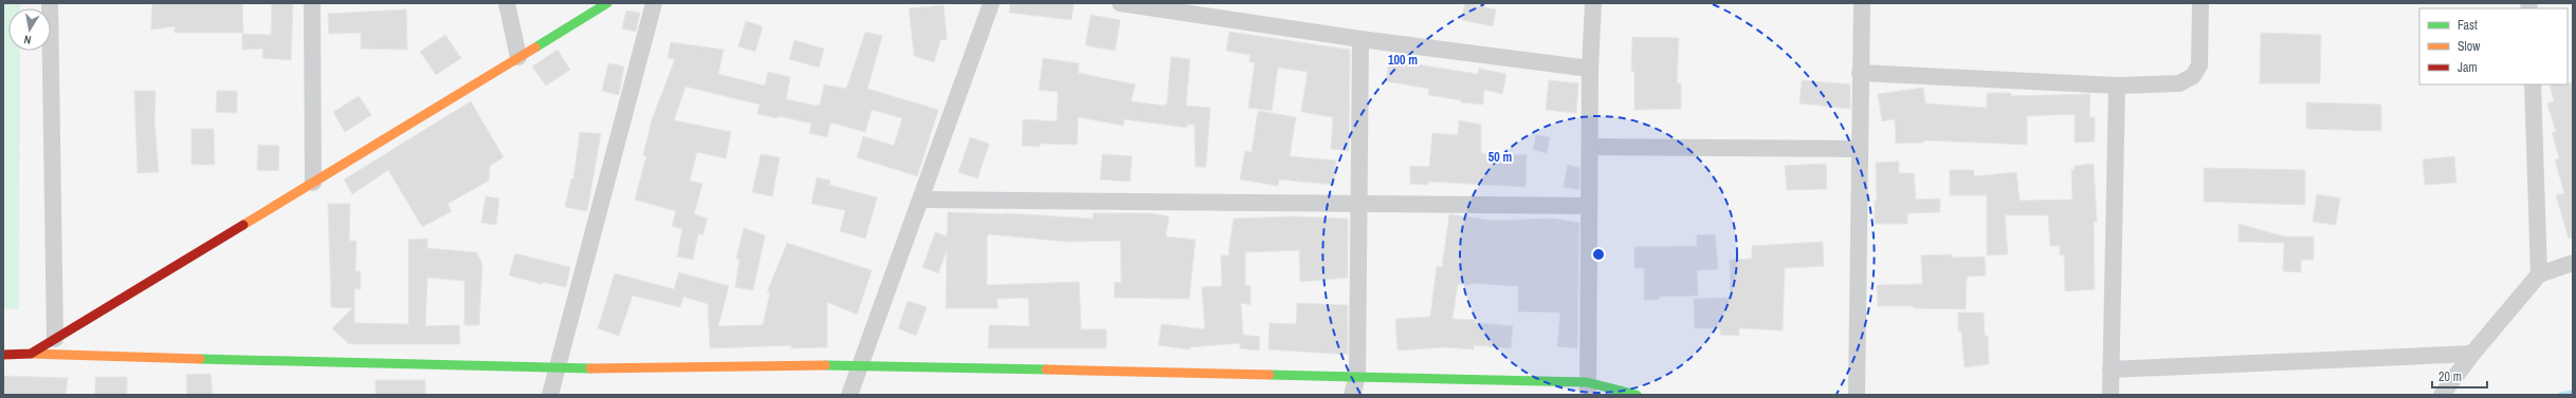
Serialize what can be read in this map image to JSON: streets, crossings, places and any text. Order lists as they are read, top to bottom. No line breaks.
{"legend":["Fast","Slow","Jam"],"scale_bar":"20 m","north":"bottom","rings":["100 m","50 m"]}
